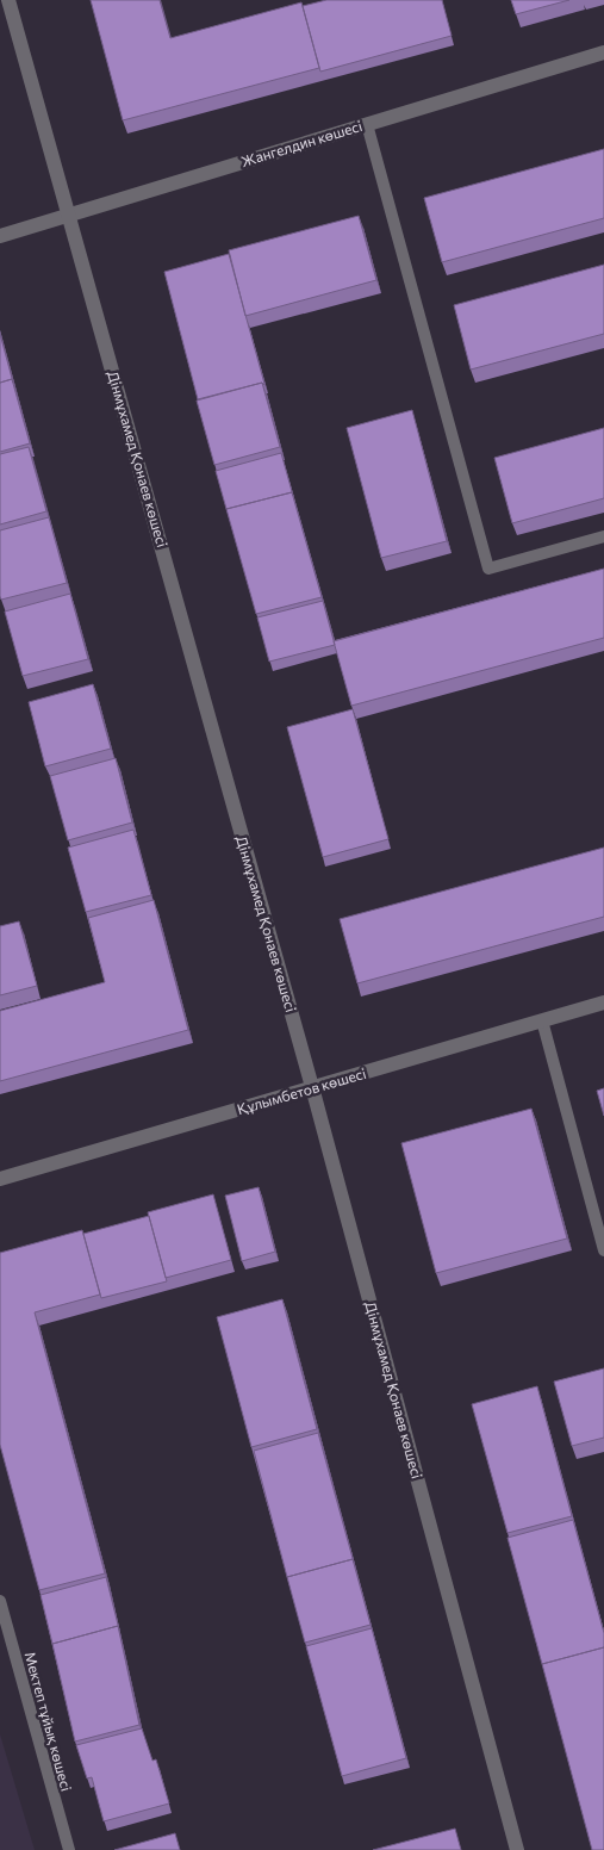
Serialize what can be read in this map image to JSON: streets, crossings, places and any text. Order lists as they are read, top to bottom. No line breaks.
{"streets":{"street":["Жангелдин көшесі","Дінмұхамед Қонаев көшесі","Құлымбетов көшесі"],"lane":["Мектеп тұйық көшесі"]},"crossings":[["Жангелдин көшесі","Дінмұхамед Қонаев көшесі"],["Дінмұхамед Қонаев көшесі","Құлымбетов көшесі"]]}
